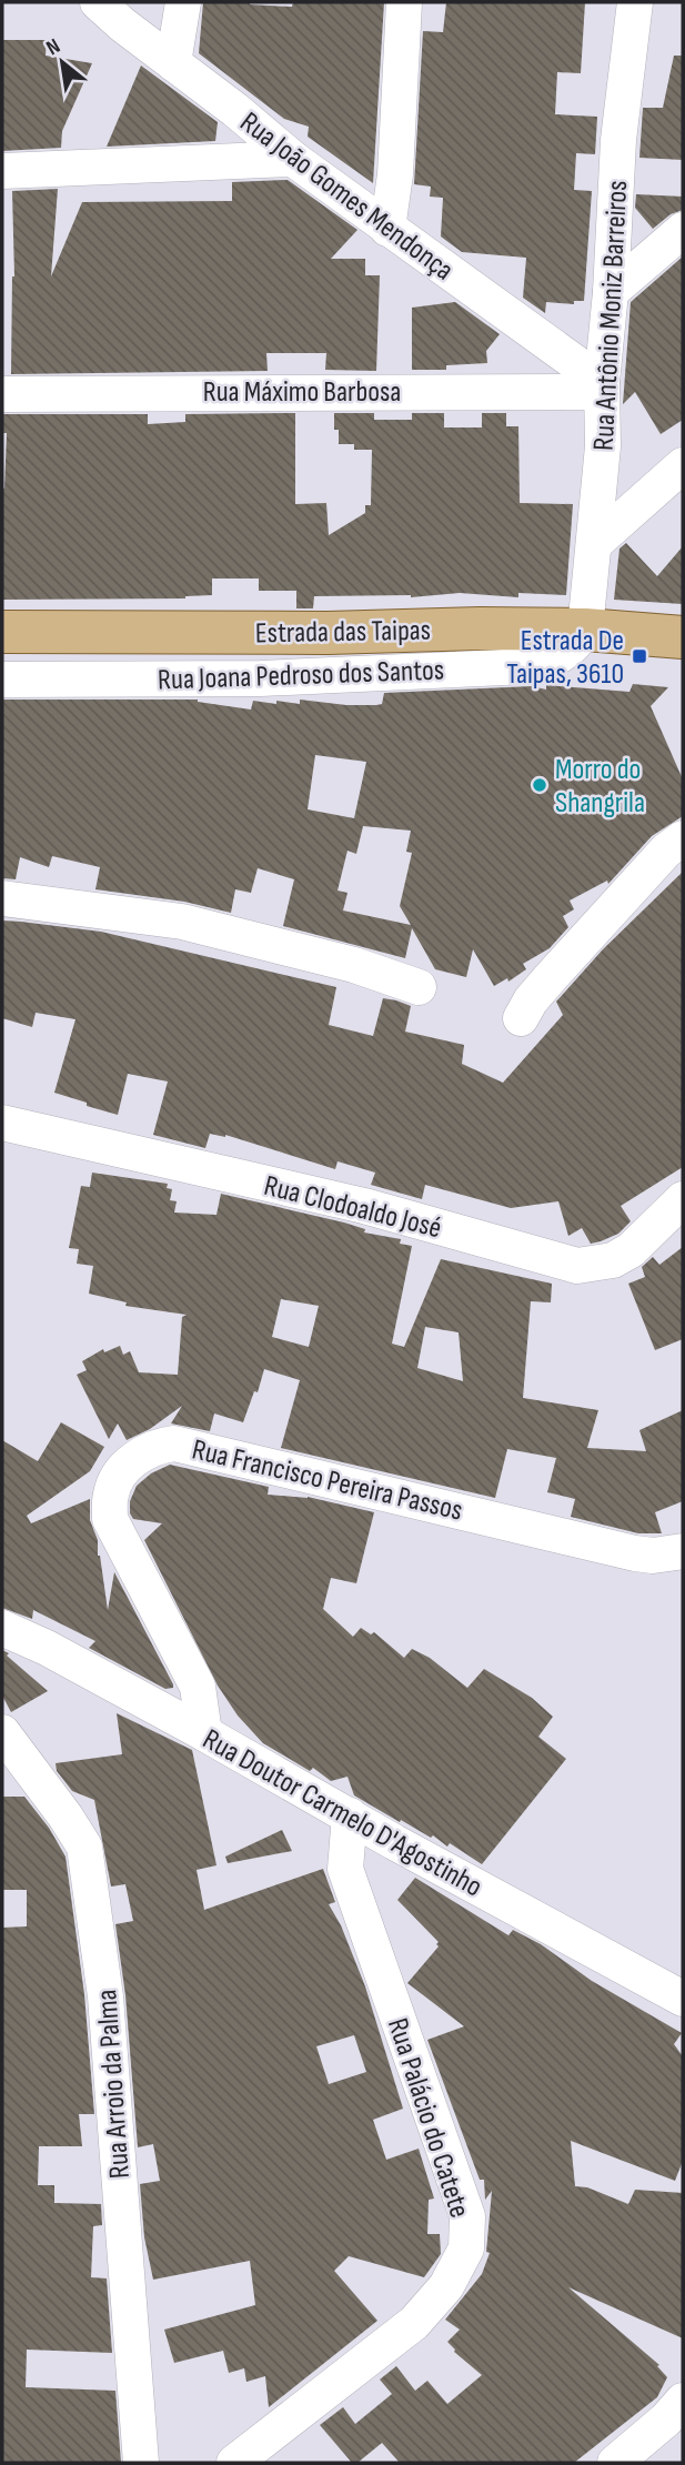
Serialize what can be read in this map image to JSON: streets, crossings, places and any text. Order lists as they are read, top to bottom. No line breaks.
{"streets":{"main road":["Estrada das Taipas"],"street":["Rua João Gomes Mendonça","Rua Antônio Moniz Barreiros","Rua Máximo Barbosa","Rua Joana Pedroso dos Santos","Rua Clodoaldo José","Rua Francisco Pereira Passos","Rua Doutor Carmelo D'Agostinho","Rua Arroio da Palma","Rua Palácio do Catete"]},"crossings":[["Rua João Gomes Mendonça","Rua Antônio Moniz Barreiros"],["Rua João Gomes Mendonça","Rua Máximo Barbosa"],["Rua Antônio Moniz Barreiros","Rua Máximo Barbosa"],["Rua Antônio Moniz Barreiros","Estrada das Taipas"],["Rua Antônio Moniz Barreiros","Rua Joana Pedroso dos Santos"],["Estrada das Taipas","Rua Joana Pedroso dos Santos"],["Rua Francisco Pereira Passos","Rua Doutor Carmelo D'Agostinho"],["Rua Doutor Carmelo D'Agostinho","Rua Palácio do Catete"]],"places":{"transit":["Estrada De Taipas, 3610"],"other":["Morro do Shangrila"]},"north":"top left"}
